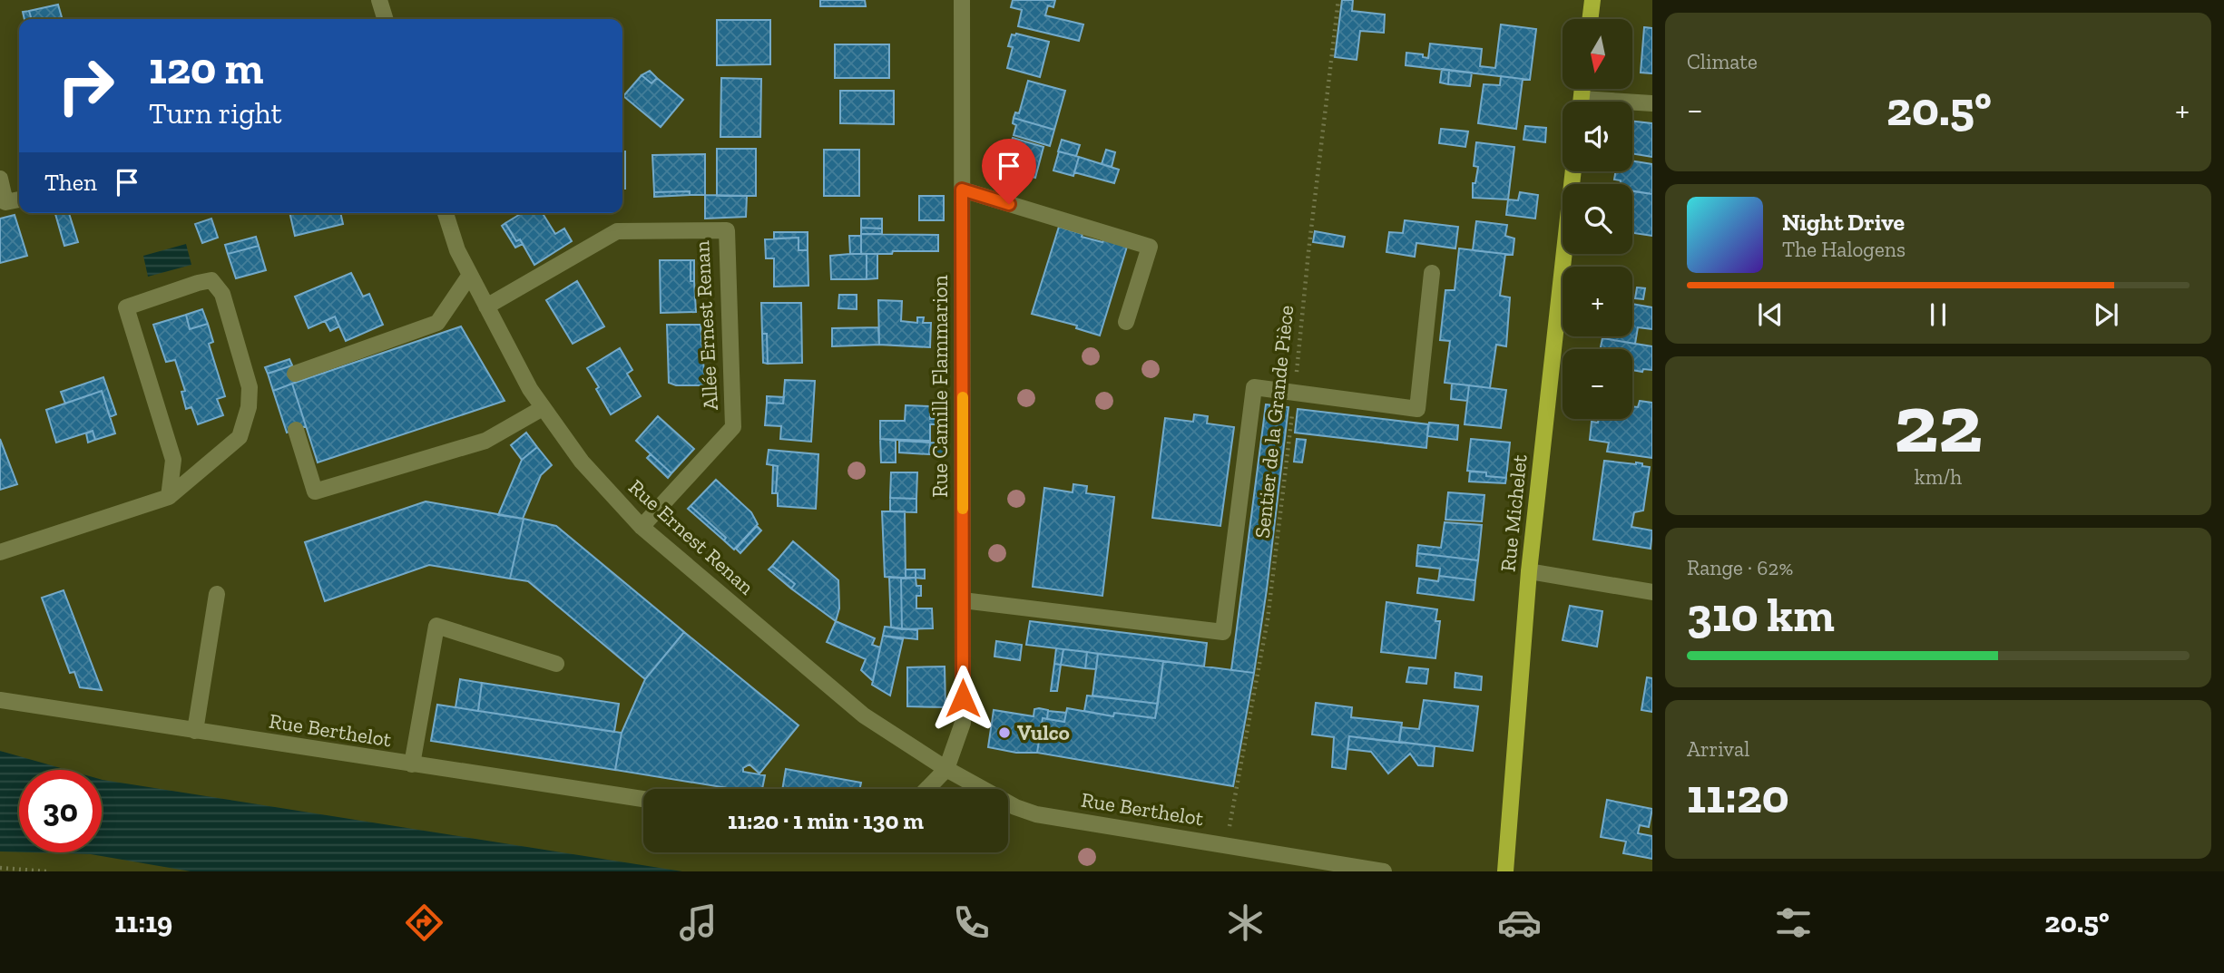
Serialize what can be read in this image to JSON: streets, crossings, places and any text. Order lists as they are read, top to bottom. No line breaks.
{"streets":{"main road":["Rue Michelet"],"street":["Allée Ernest Renan","Rue Camille Flammarion","Rue Ernest Renan","Rue Berthelot"],"path":["Sentier de la Grande Pièce"]},"crossings":[["Allée Ernest Renan","Rue Ernest Renan"],["Rue Camille Flammarion","Rue Ernest Renan"],["Rue Camille Flammarion","Rue Berthelot"],["Sentier de la Grande Pièce","Rue Berthelot"],["Rue Ernest Renan","Rue Berthelot"]],"places":["Vulco"],"north":"bottom","page":{"tile":["Climate",["22","km/h"],["Range · 62%","310 km"],["Arrival","11:20"]],"map_buttons":["+","−"],"turn":["120 m","Turn right"],"heat":["−","20.5°","+"],"then":"Then","song":["Night Drive","The Halogens"],"limit":"30","trip":"11:20 · 1 min · 130 m","tabs":["11:19","20.5°"]}}
